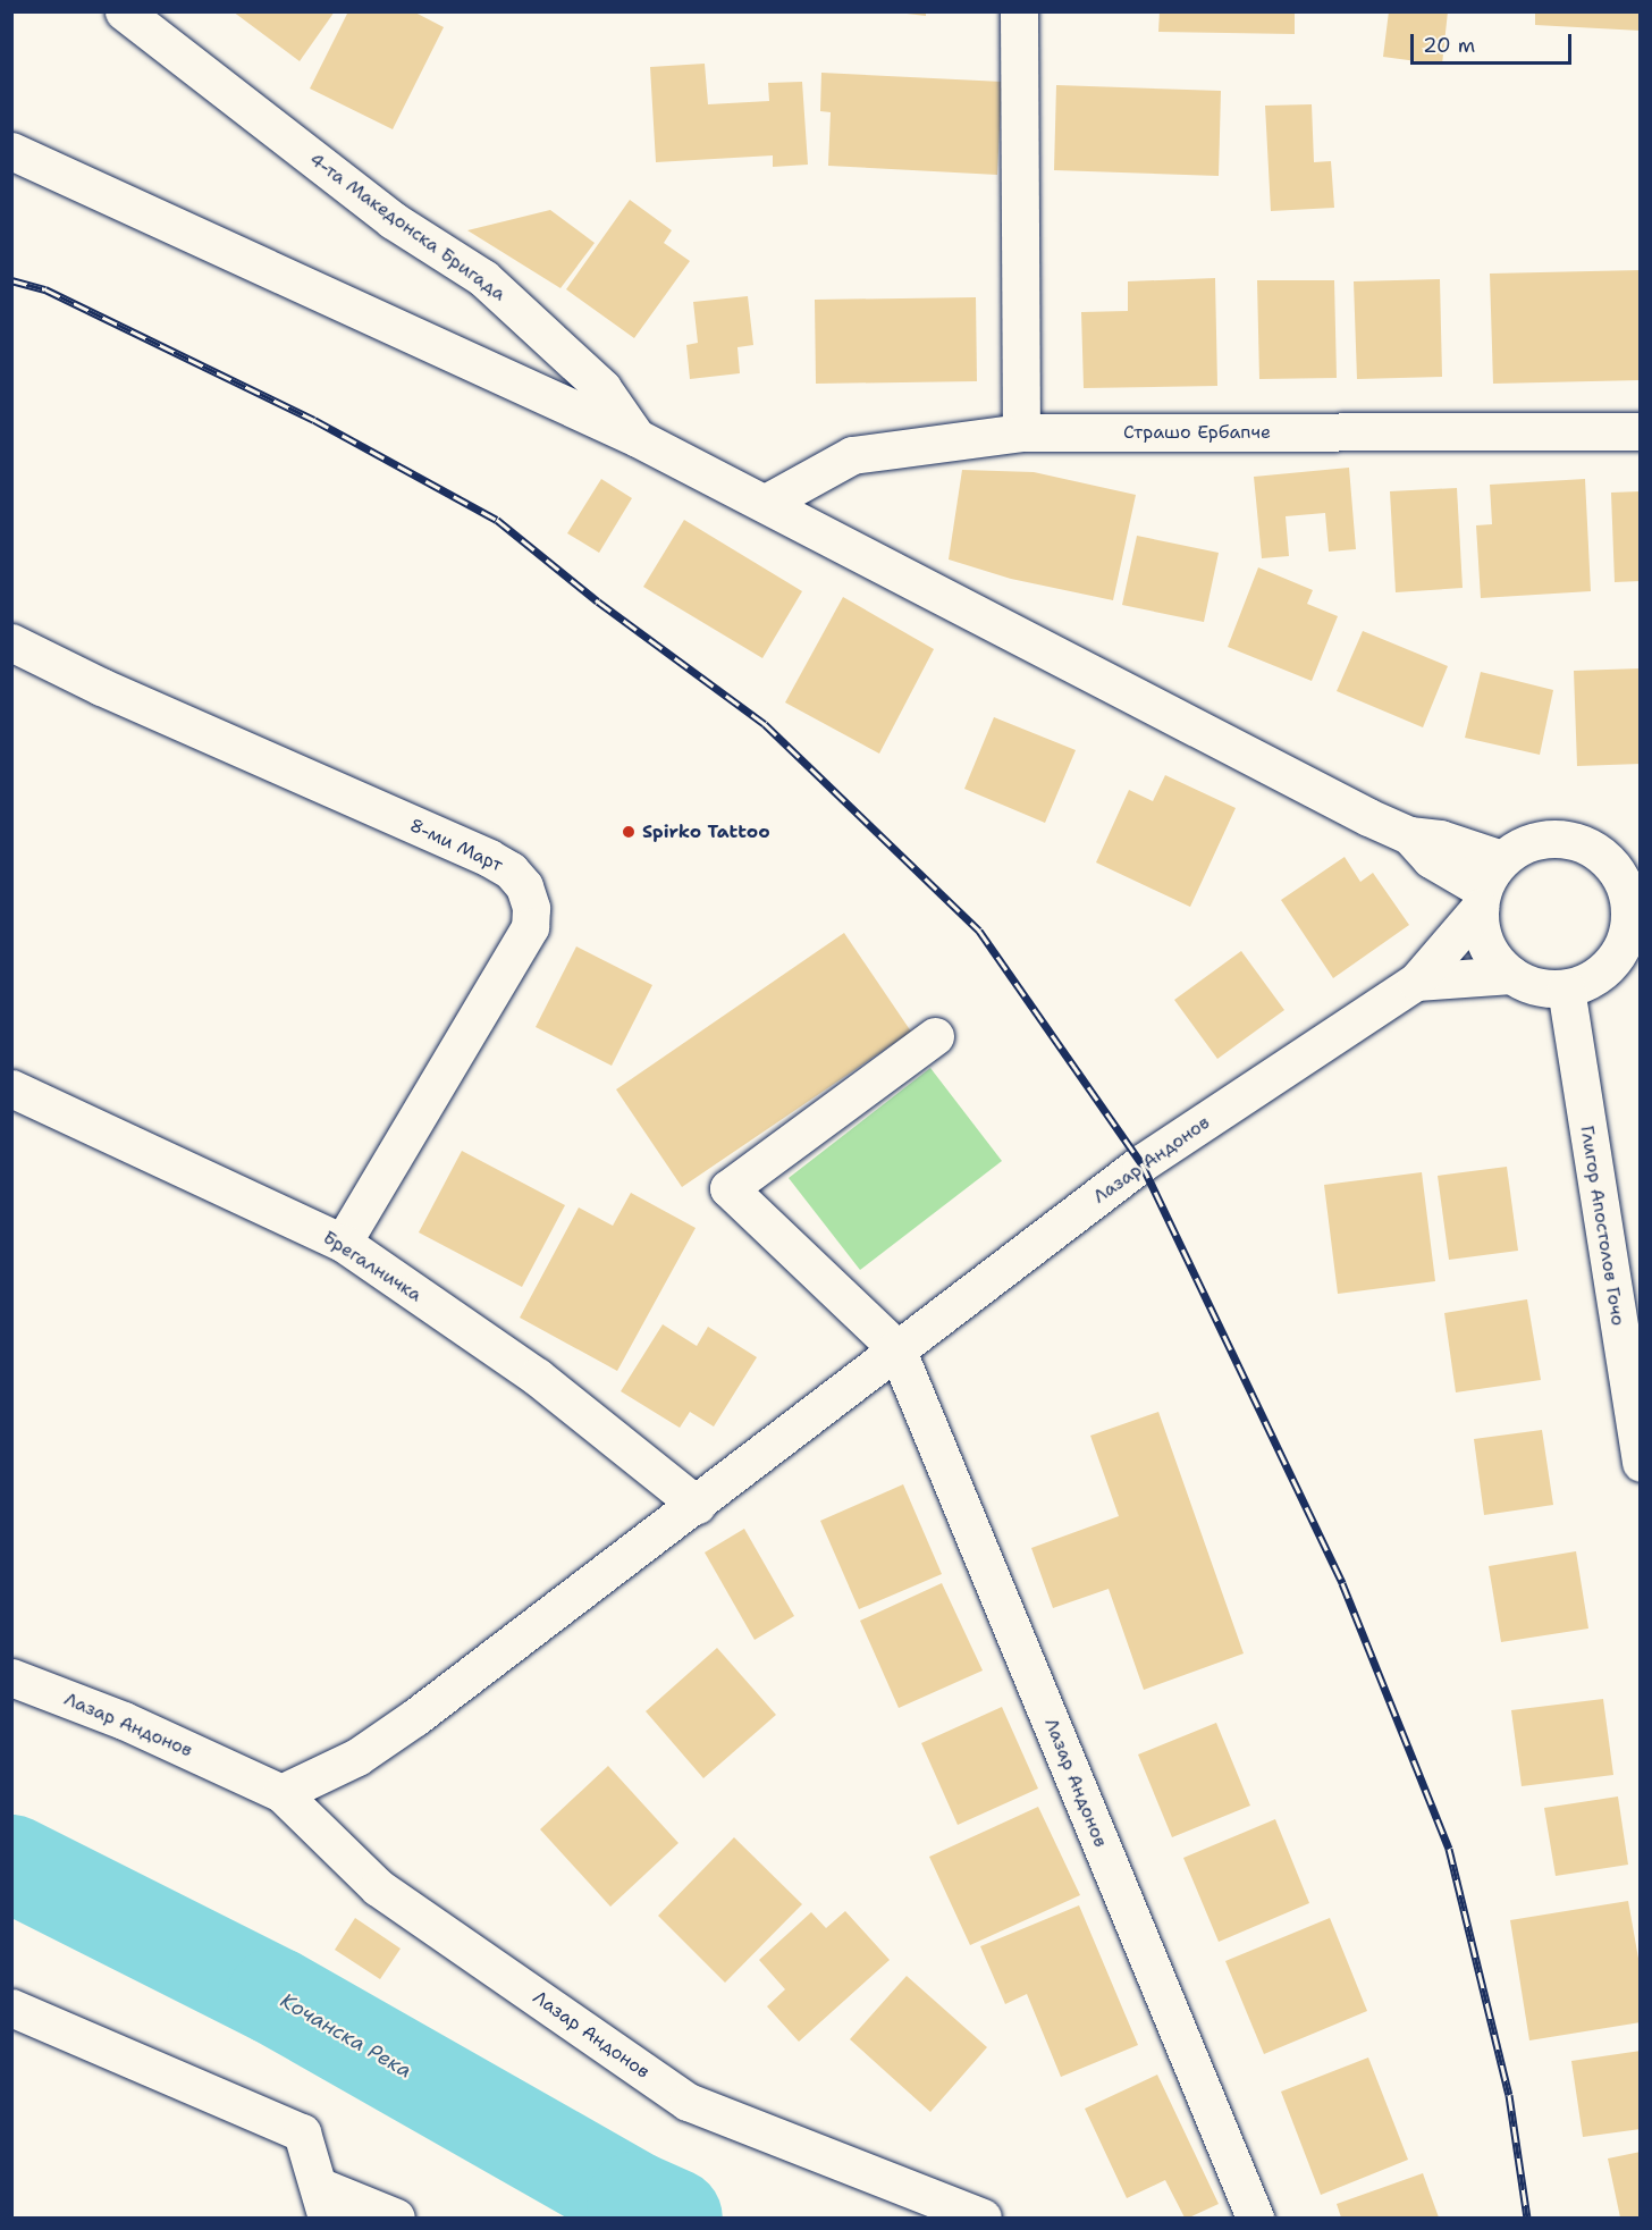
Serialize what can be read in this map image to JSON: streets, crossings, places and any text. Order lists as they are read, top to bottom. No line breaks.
{"streets":{"street":["4-та Македонска Бригада","Страшо Ербапче","8-ми Март","Лазар Андонов","Глигор Апостолов Гочо","Брегалничка"]},"crossings":[["8-ми Март","Брегалничка"],["Лазар Андонов","Глигор Апостолов Гочо"],["Лазар Андонов","Брегалничка"]],"water":["Кочанска Река"],"places":["Spirko Tattoo"],"scale_bar":"20 m"}
